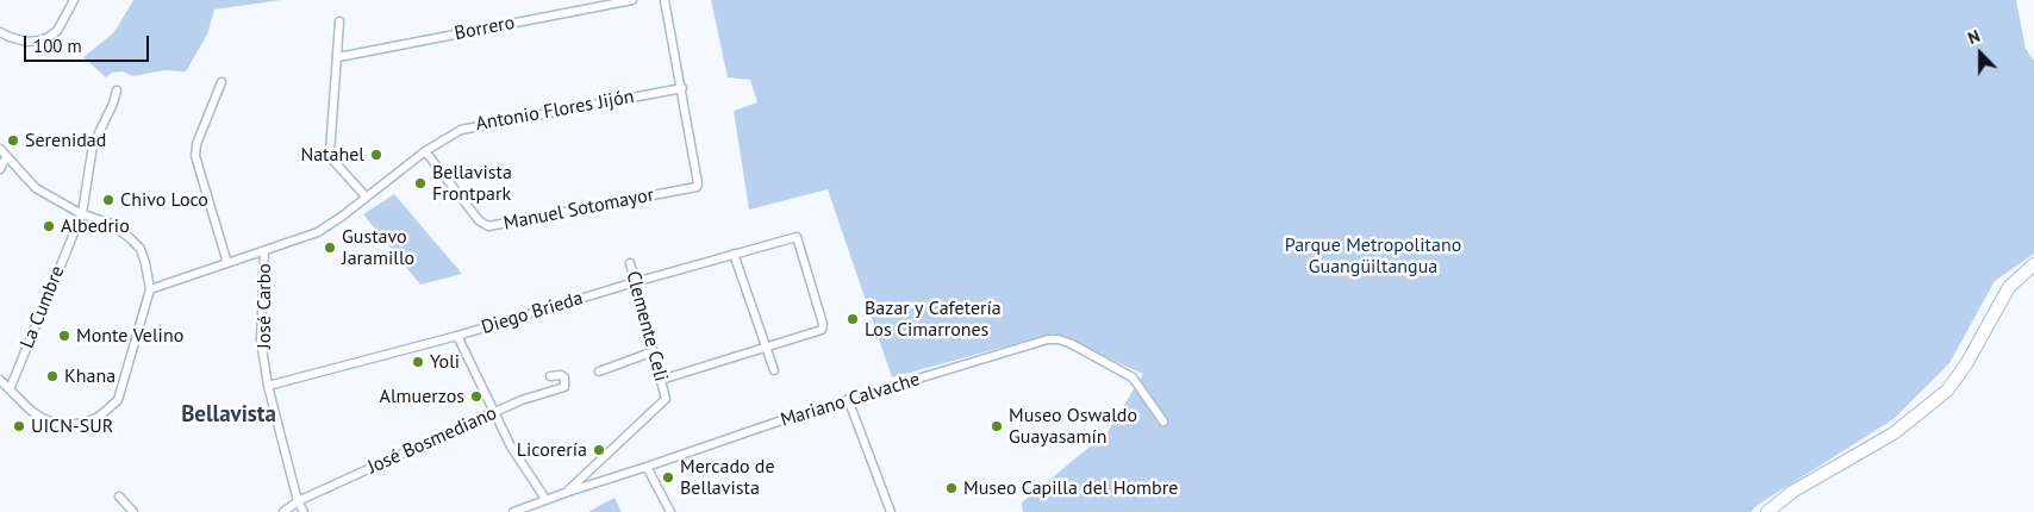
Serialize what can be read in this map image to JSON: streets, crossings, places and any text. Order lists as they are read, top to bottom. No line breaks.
{"streets":{"street":["Borrero","Antonio Flores Jijón","Manuel Sotomayor","José Carbo","La Cumbre","Diego Brieda","Clemente Celi","Mariano Calvache","José Bosmediano"]},"crossings":[["Antonio Flores Jijón","Manuel Sotomayor"],["Antonio Flores Jijón","José Carbo"],["José Carbo","Diego Brieda"],["José Carbo","José Bosmediano"],["Diego Brieda","Clemente Celi"],["Clemente Celi","Mariano Calvache"]],"districts":["Bellavista"],"parks":["Parque Metropolitano Guangüiltangua"],"places":["Serenidad","Natahel","Bellavista Frontpark","Chivo Loco","Albedrio","Gustavo Jaramillo","Bazar y Cafetería Los Cimarrones","Monte Velino","Yoli","Khana","Almuerzos","UICN-SUR","Museo Oswaldo Guayasamín","Licorería","Mercado de Bellavista","Museo Capilla del Hombre"],"scale_bar":"100 m","north":"top"}
